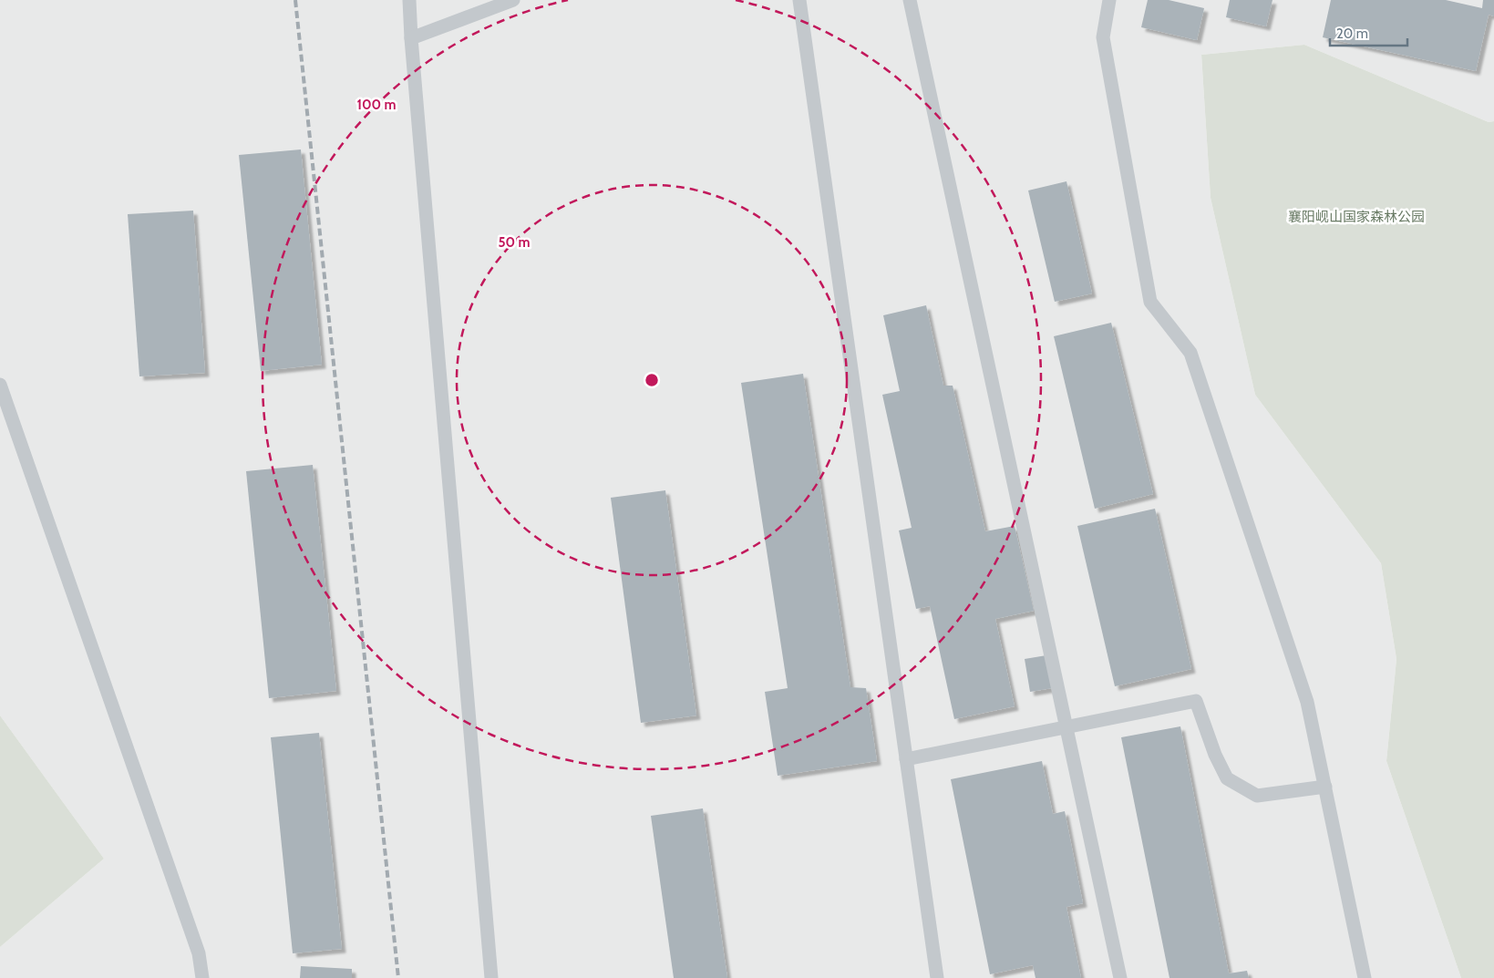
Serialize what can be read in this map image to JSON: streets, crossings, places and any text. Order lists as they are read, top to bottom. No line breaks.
{"parks":["襄阳岘山国家森林公园"],"scale_bar":"20 m","rings":["100 m","50 m"]}
